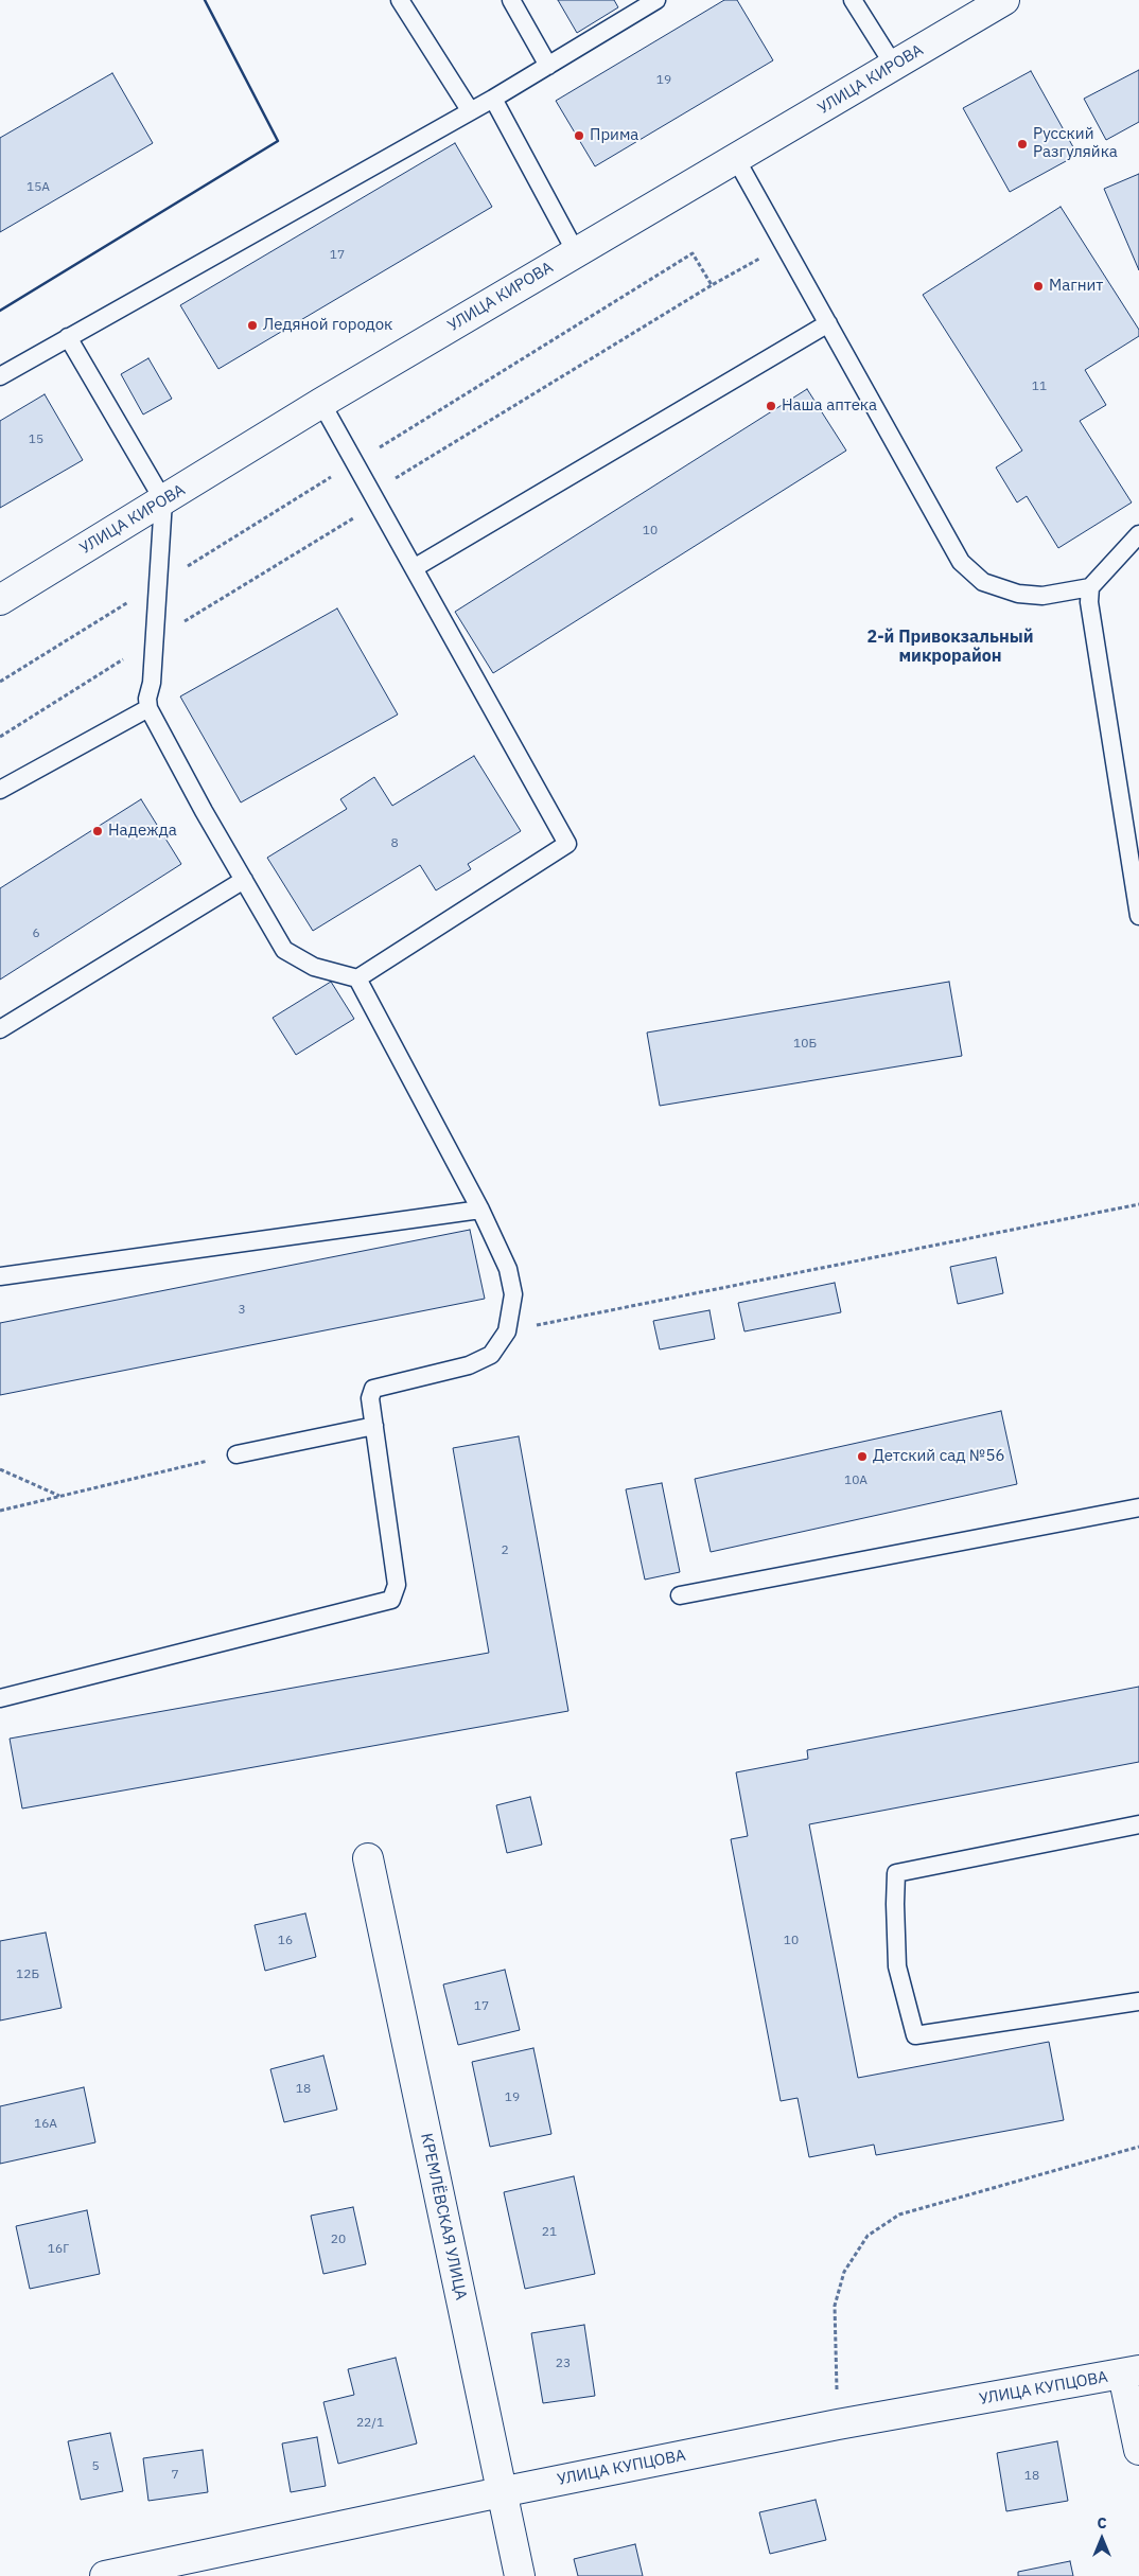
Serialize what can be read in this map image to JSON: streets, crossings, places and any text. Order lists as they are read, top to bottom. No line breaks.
{"streets":{"street":["УЛИЦА КИРОВА","КРЕМЛЁВСКАЯ УЛИЦА","УЛИЦА КУПЦОВА"]},"crossings":[["КРЕМЛЁВСКАЯ УЛИЦА","УЛИЦА КУПЦОВА"]],"districts":["2-й Привокзальный микрорайон"],"places":["Прима","Русский Разгуляйка","Магнит","Ледяной городок","Наша аптека","Надежда","Детский сад №56"],"house_numbers":["19","15А","17","11","15","10","8","6","10Б","3","10А","2","16","10","12Б","17","18","19","16А","21","20","16Г","23","22/1","5","7","18"],"north":"top"}
